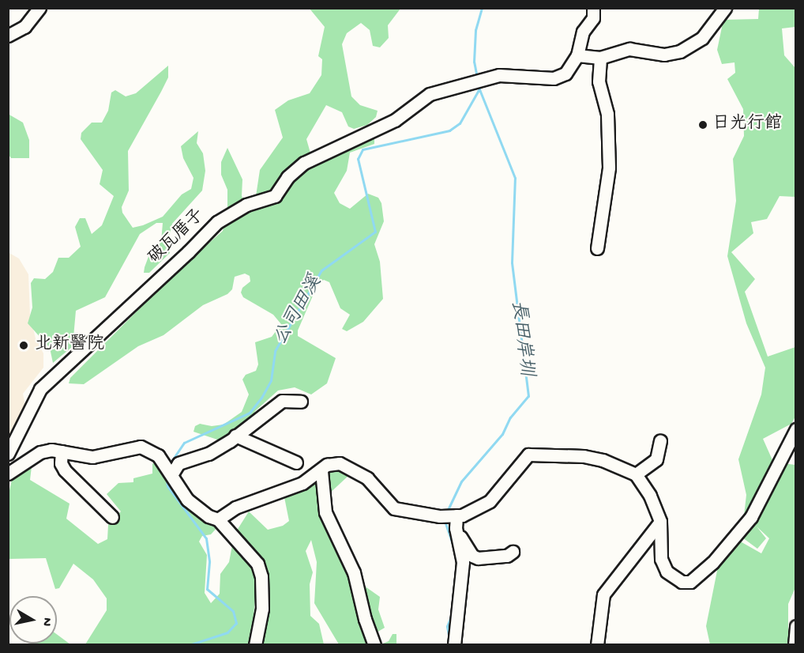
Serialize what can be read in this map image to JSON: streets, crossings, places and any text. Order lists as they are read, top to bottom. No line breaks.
{"streets":{"street":["破瓦厝子"]},"water":["公司田溪","長田岸圳"],"places":["日光行館","北新醫院"],"north":"right"}
